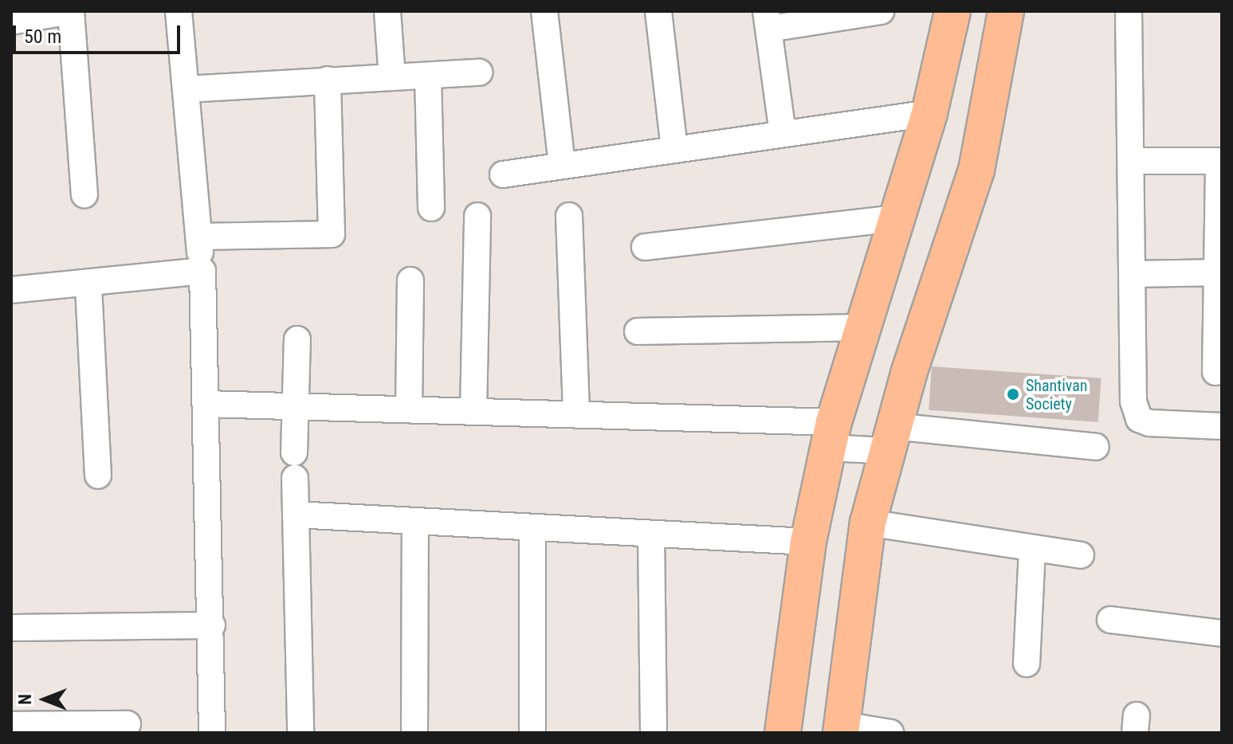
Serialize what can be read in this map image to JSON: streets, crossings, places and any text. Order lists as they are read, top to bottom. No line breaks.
{"places":["Shantivan Society"],"scale_bar":"50 m","north":"left"}
